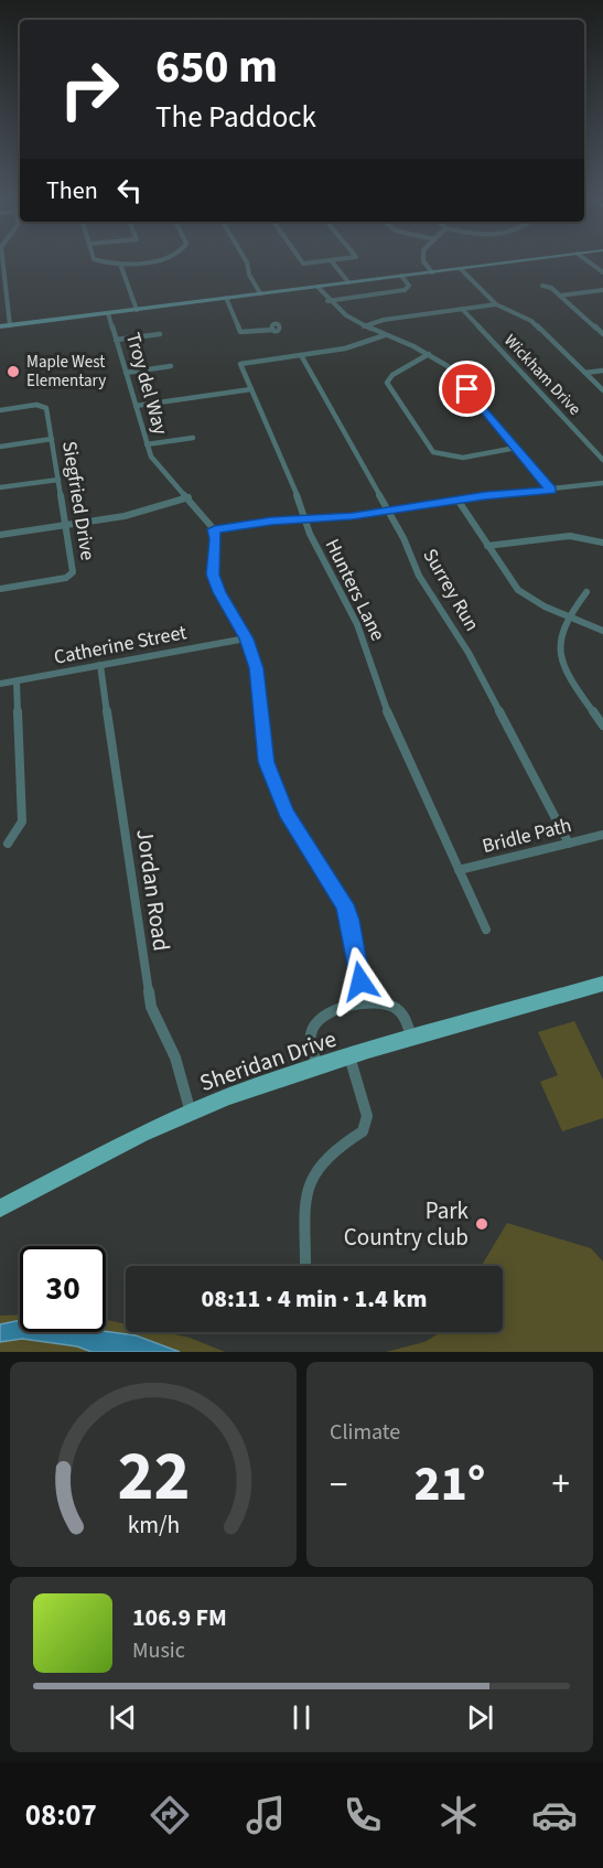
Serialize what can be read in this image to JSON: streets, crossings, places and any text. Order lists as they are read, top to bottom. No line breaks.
{"streets":{"main road":["Sheridan Drive"],"street":["Wickham Drive","Troy del Way","Siegfried Drive","Hunters Lane","Surrey Run","Catherine Street","Bridle Path","Jordan Road"]},"crossings":[["Hunters Lane","Surrey Run"],["Hunters Lane","Bridle Path"],["Surrey Run","Bridle Path"],["Catherine Street","Jordan Road"],["Jordan Road","Sheridan Drive"]],"places":["Maple West Elementary","Park Country club"],"page":{"turn":["650 m","The Paddock"],"then":"Then","limit":"30","trip":"08:11 · 4 min · 1.4 km","tile":"Climate","heat":["−","21°","+"],"song":["106.9 FM","Music"],"tabs":"08:07","gauge":["22","km/h"]}}
